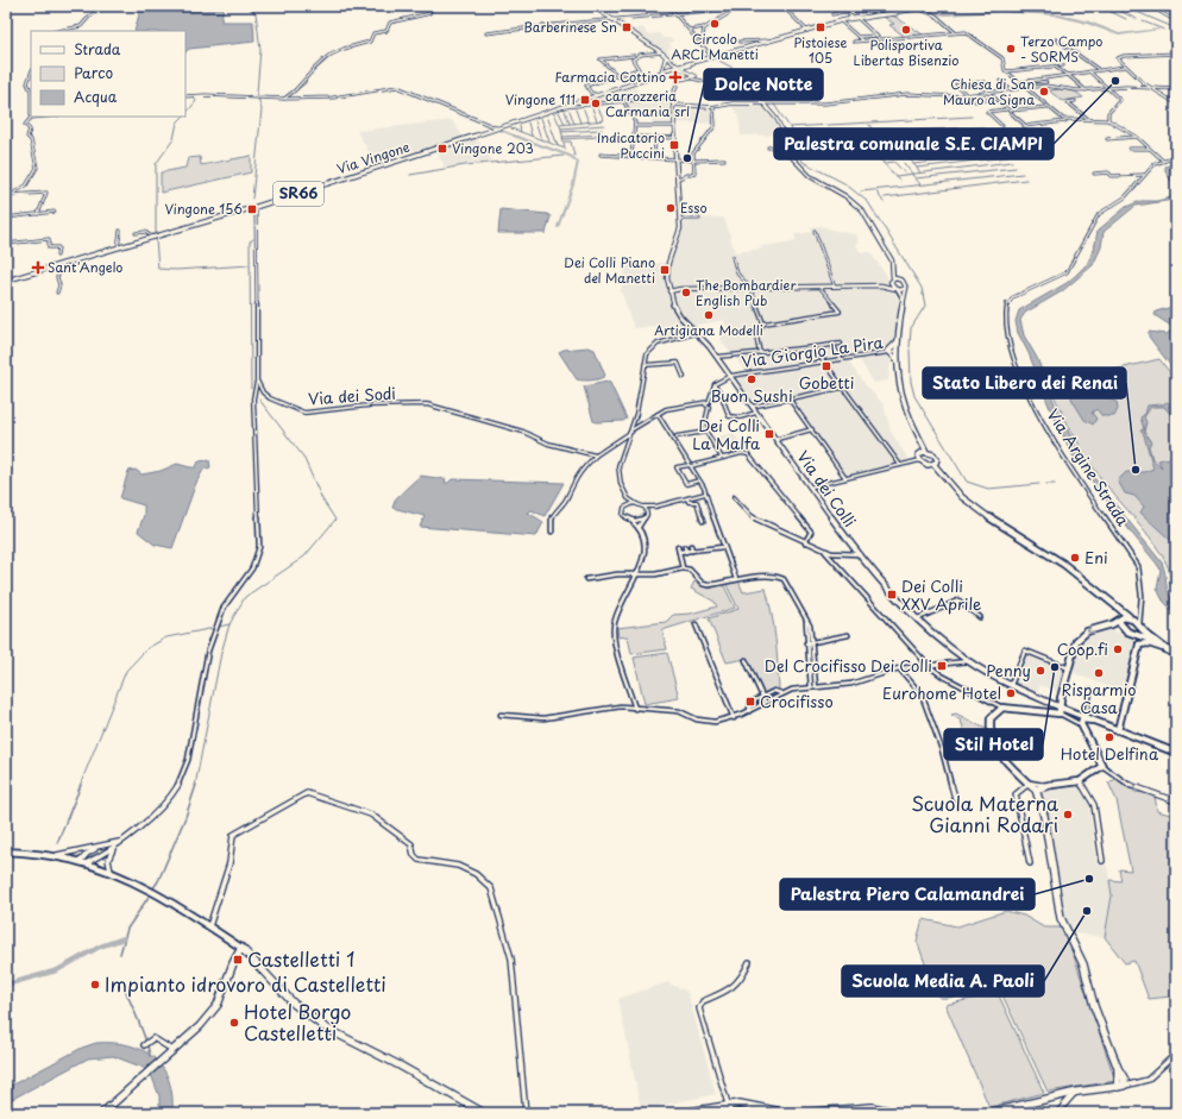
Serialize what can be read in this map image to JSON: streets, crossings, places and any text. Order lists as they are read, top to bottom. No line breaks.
{"streets":{"main road":["Via Vingone","SR66"],"street":["Via Giorgio La Pira","Via dei Sodi","Via Argine Strada","Via dei Colli"]},"crossings":[["Via Vingone","SR66"],["Via Giorgio La Pira","Via dei Colli"]],"places":{"other":["Circolo ARCI Manetti","Polisportiva Libertas Bisenzio","Terzo Campo - SORMS","Palestra comunale S.E. CIAMPI","Chiesa di San Mauro a Signa","carrozzeria Carmania srl","Dolce Notte","Esso","The Bombardier English Pub","Artigiana Modelli","Buon Sushi","Stato Libero dei Renai","Eni","Coop.fi","Stil Hotel","Penny","Risparmio Casa","Eurohome Hotel","Hotel Delfina","Scuola Materna Gianni Rodari","Palestra Piero Calamandrei","Scuola Media A. Paoli","Impianto idrovoro di Castelletti","Hotel Borgo Castelletti"],"transit":["Barberinese Sn","Pistoiese 105","Vingone 111","Indicatorio Puccini","Vingone 203","Vingone 156","Dei Colli Piano del Manetti","Gobetti","Dei Colli La Malfa","Dei Colli XXV Aprile","Del Crocifisso Dei Colli","Crocifisso","Castelletti 1"],"health":["Farmacia Cottino","Sant'Angelo"]},"legend":["Strada","Parco","Acqua"]}
